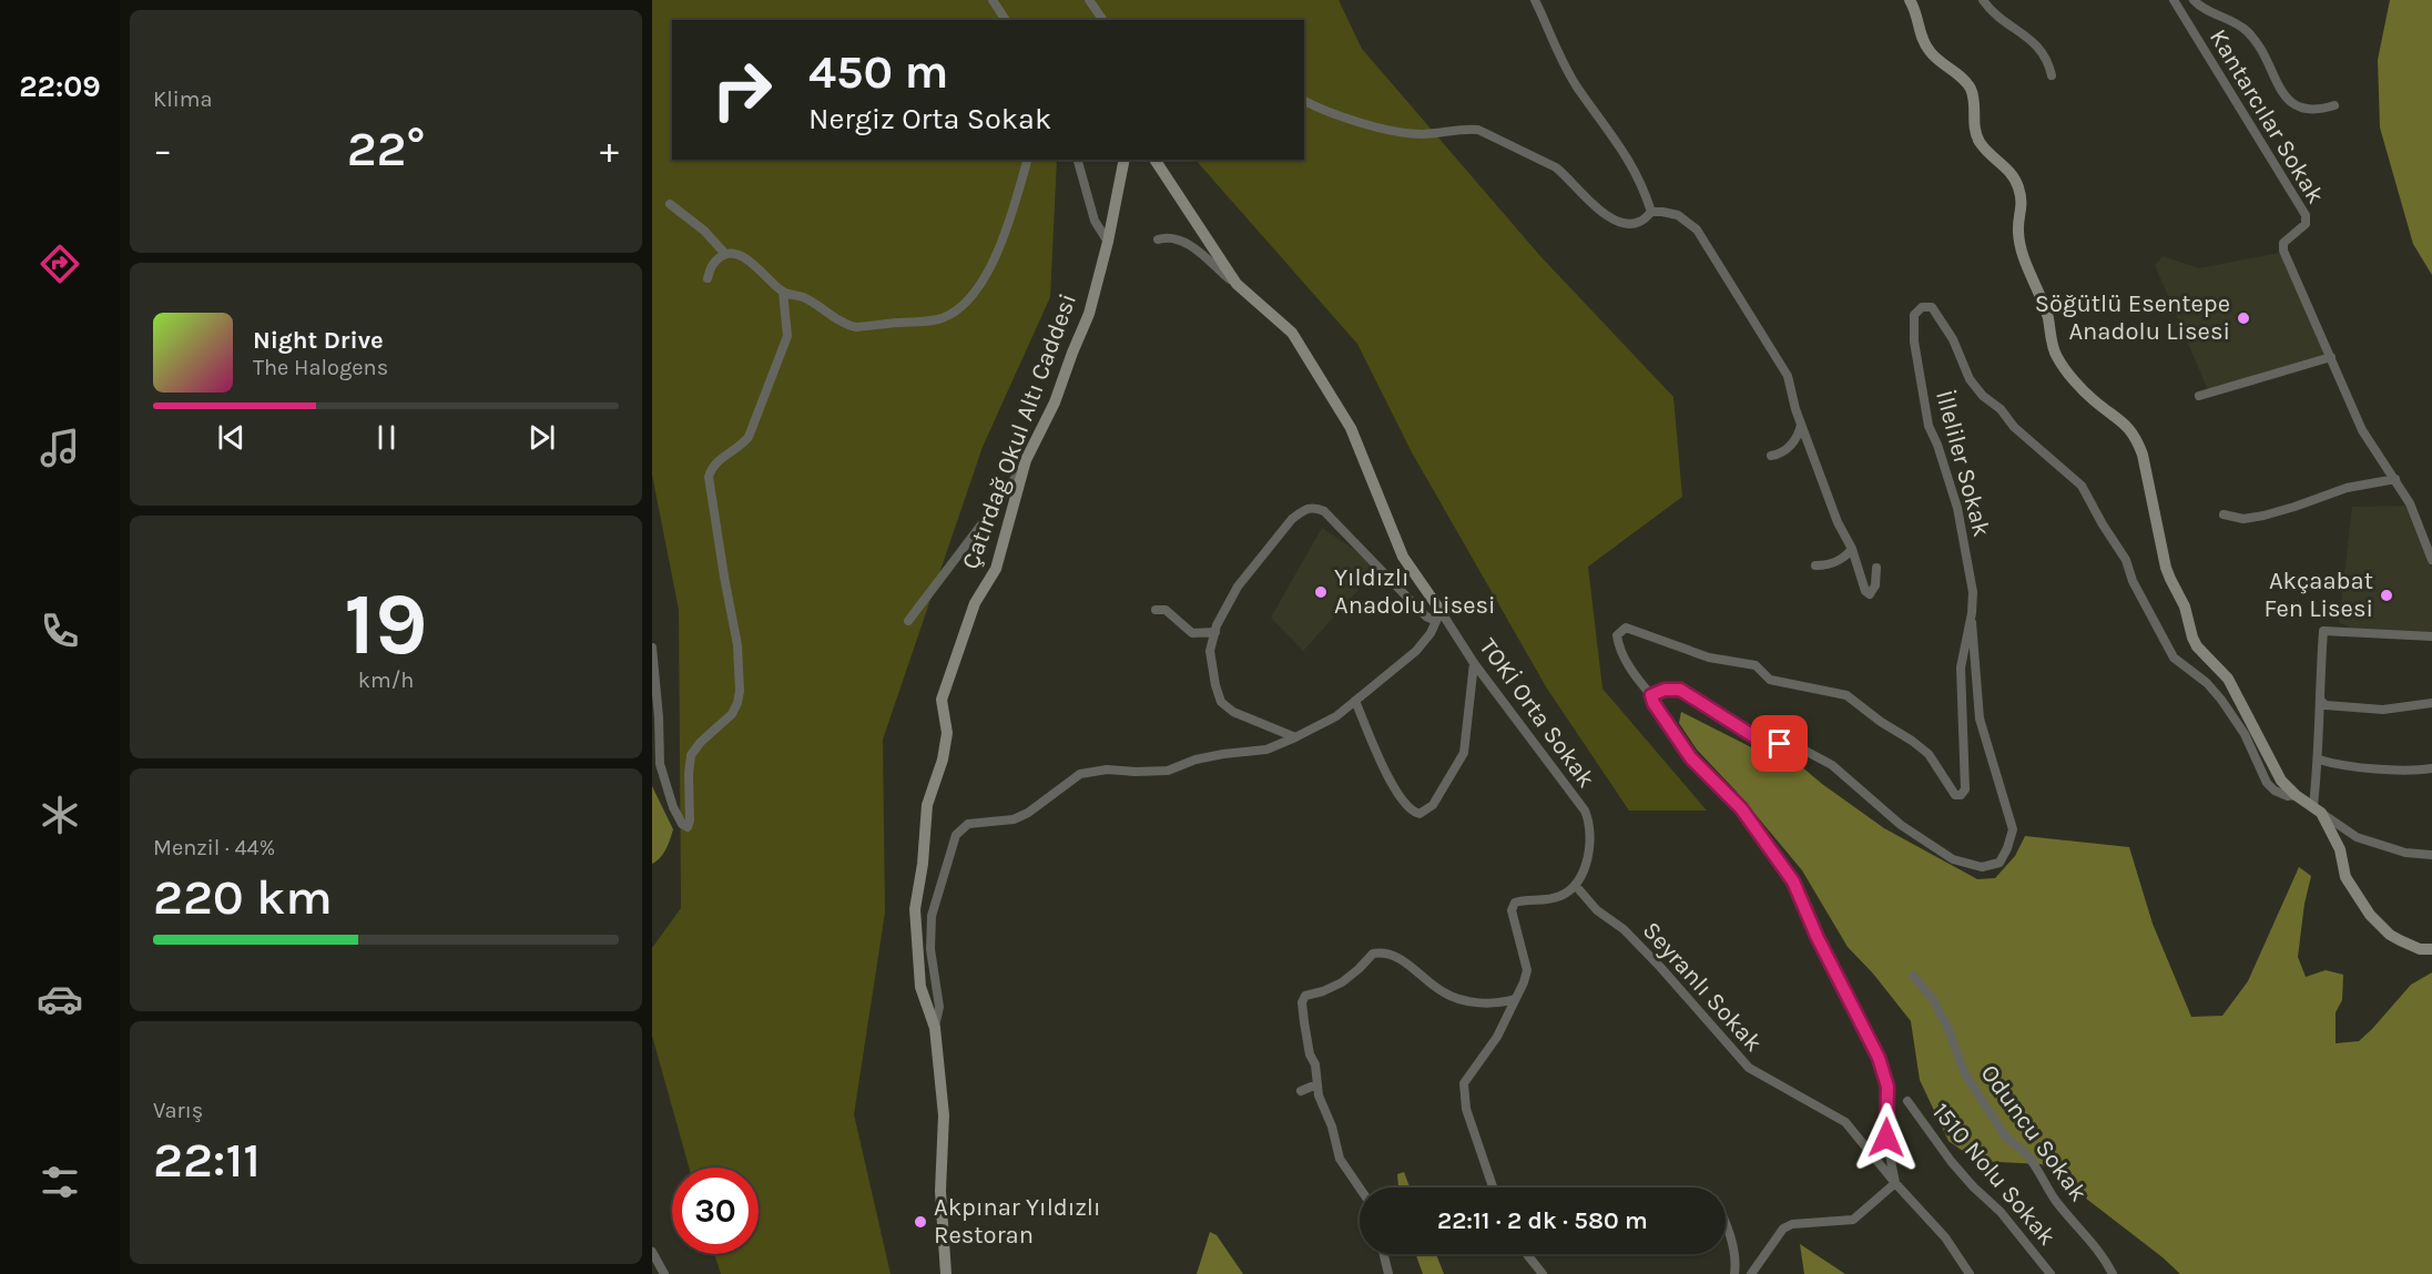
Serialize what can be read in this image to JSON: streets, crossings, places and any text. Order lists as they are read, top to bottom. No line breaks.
{"streets":{"street":["Kantarcılar Sokak","Çatırdağ Okul Altı Caddesi","İlleliler Sokak","TOKİ Orta Sokak","Seyranlı Sokak","Oduncu Sokak","1510 Nolu Sokak"]},"crossings":[["TOKİ Orta Sokak","Seyranlı Sokak"]],"places":["Söğütlü Esentepe Anadolu Lisesi","Yıldızlı Anadolu Lisesi","Akçaabat Fen Lisesi","Akpınar Yıldızlı Restoran"],"page":{"tabs":"22:09","tile":["Klima",["19","km/h"],["Menzil · 44%","220 km"],["Varış","22:11"]],"turn":["450 m","Nergiz Orta Sokak"],"heat":["−","22°","+"],"song":["Night Drive","The Halogens"],"limit":"30","trip":"22:11 · 2 dk · 580 m"}}
